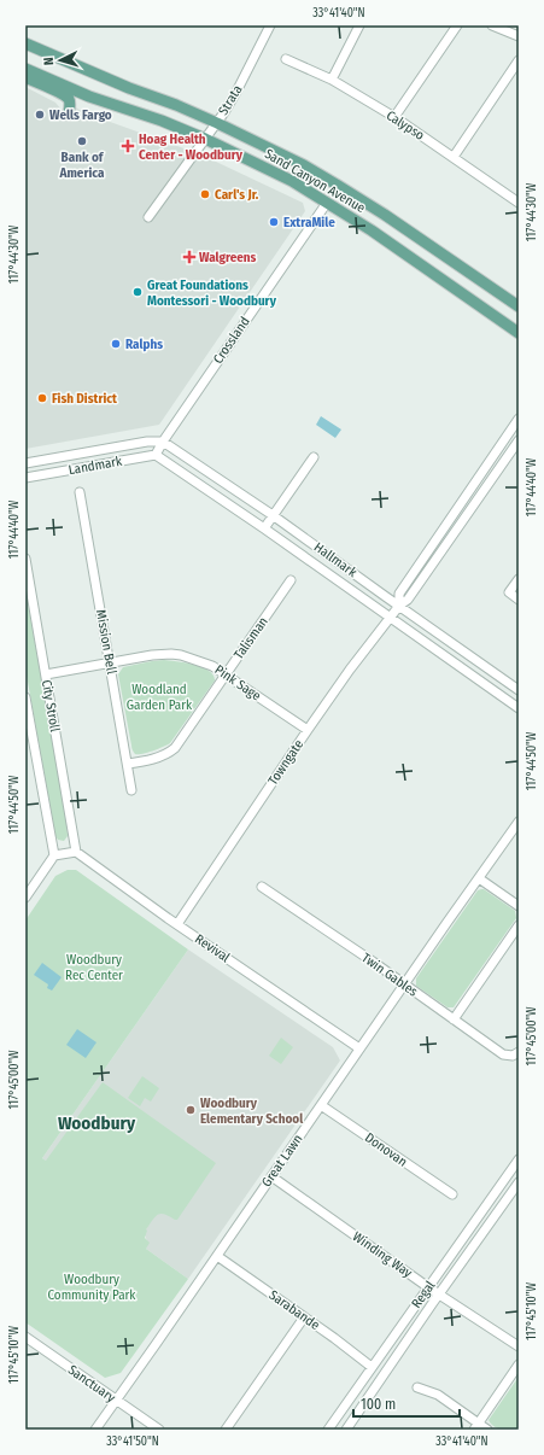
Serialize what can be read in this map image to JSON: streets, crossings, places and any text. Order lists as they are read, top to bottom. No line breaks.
{"streets":{"main road":["Sand Canyon Avenue"],"street":["Strata","Calypso","Crossland","Landmark","Hallmark","Talisman","Mission Bell","Pink Sage","City Stroll","Towngate","Revival","Twin Gables","Donovan","Great Lawn","Winding Way","Regal","Sarabande","Sanctuary"]},"crossings":[["Strata","Sand Canyon Avenue"],["Sand Canyon Avenue","Crossland"],["Crossland","Landmark"],["Crossland","Hallmark"],["Landmark","Hallmark"],["Hallmark","Towngate"],["Talisman","Mission Bell"],["Talisman","Pink Sage"],["Mission Bell","Pink Sage"],["Pink Sage","City Stroll"],["Pink Sage","Towngate"],["City Stroll","Revival"],["Towngate","Revival"],["Revival","Great Lawn"],["Twin Gables","Great Lawn"],["Donovan","Great Lawn"],["Great Lawn","Winding Way"],["Great Lawn","Sarabande"],["Great Lawn","Sanctuary"],["Winding Way","Regal"],["Regal","Sarabande"]],"districts":["Woodbury"],"parks":["Woodland Garden Park","Woodbury Rec Center","Woodbury Community Park"],"places":{"other":["Wells Fargo","Bank of America","Carl's Jr.","ExtraMile","Great Foundations Montessori - Woodbury","Ralphs","Fish District","Woodbury Elementary School"],"health":["Hoag Health Center - Woodbury","Walgreens"]},"scale_bar":"100 m","north":"left","coordinates":["33°41'40\"N","117°44'30\"W","117°44'40\"W","117°44'50\"W","117°45'00\"W","117°45'10\"W","33°41'50\"N"]}
